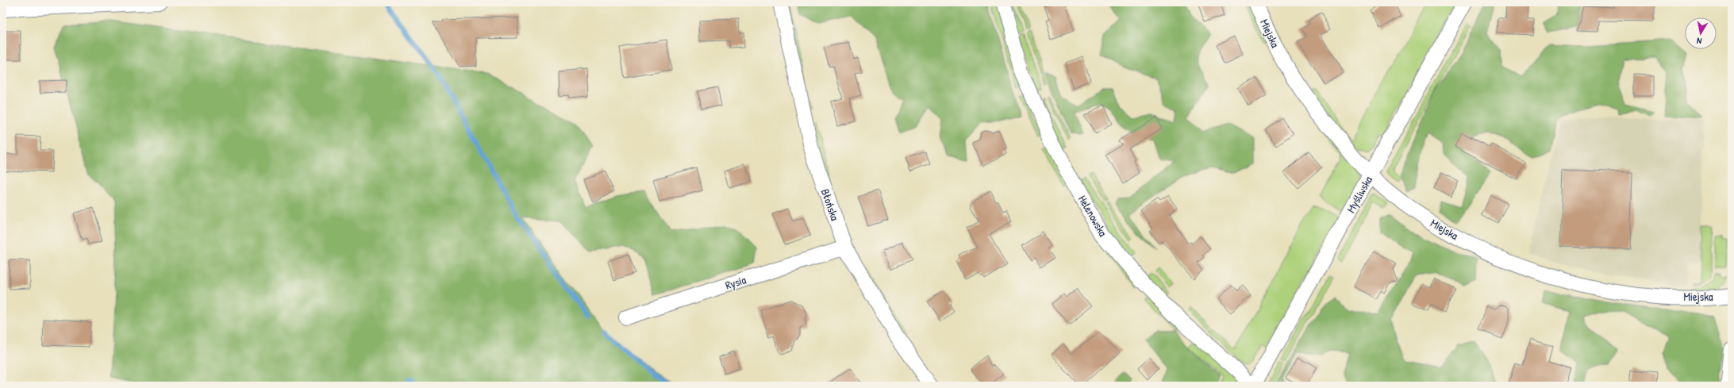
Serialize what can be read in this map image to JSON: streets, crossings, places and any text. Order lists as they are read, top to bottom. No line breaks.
{"streets":{"street":["Miejska","Myśliwska","Błońska","Helenowska","Rysia"]},"crossings":[["Miejska","Myśliwska"],["Błońska","Rysia"]],"north":"bottom"}
